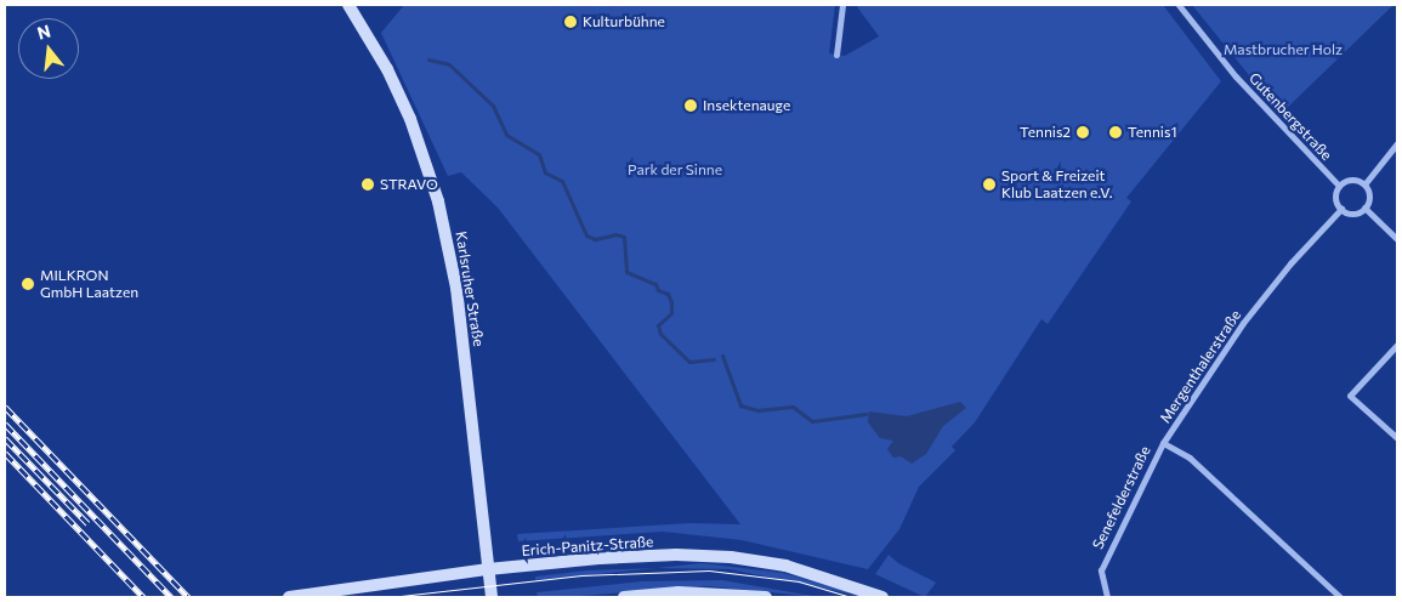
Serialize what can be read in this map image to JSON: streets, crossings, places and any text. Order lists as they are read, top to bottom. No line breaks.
{"streets":{"main road":["Karlsruher Straße","Erich-Panitz-Straße"],"street":["Gutenbergstraße","Mergenthalerstraße","Senefelderstraße"]},"crossings":[["Gutenbergstraße","Mergenthalerstraße"],["Karlsruher Straße","Erich-Panitz-Straße"],["Mergenthalerstraße","Senefelderstraße"]],"parks":["Mastbrucher Holz","Park der Sinne"],"places":["Kulturbühne","Insektenauge","Tennis2","Tennis1","STRAVO","Sport & Freizeit Klub Laatzen e.V.","MILKRON GmbH Laatzen"],"north":"top"}
